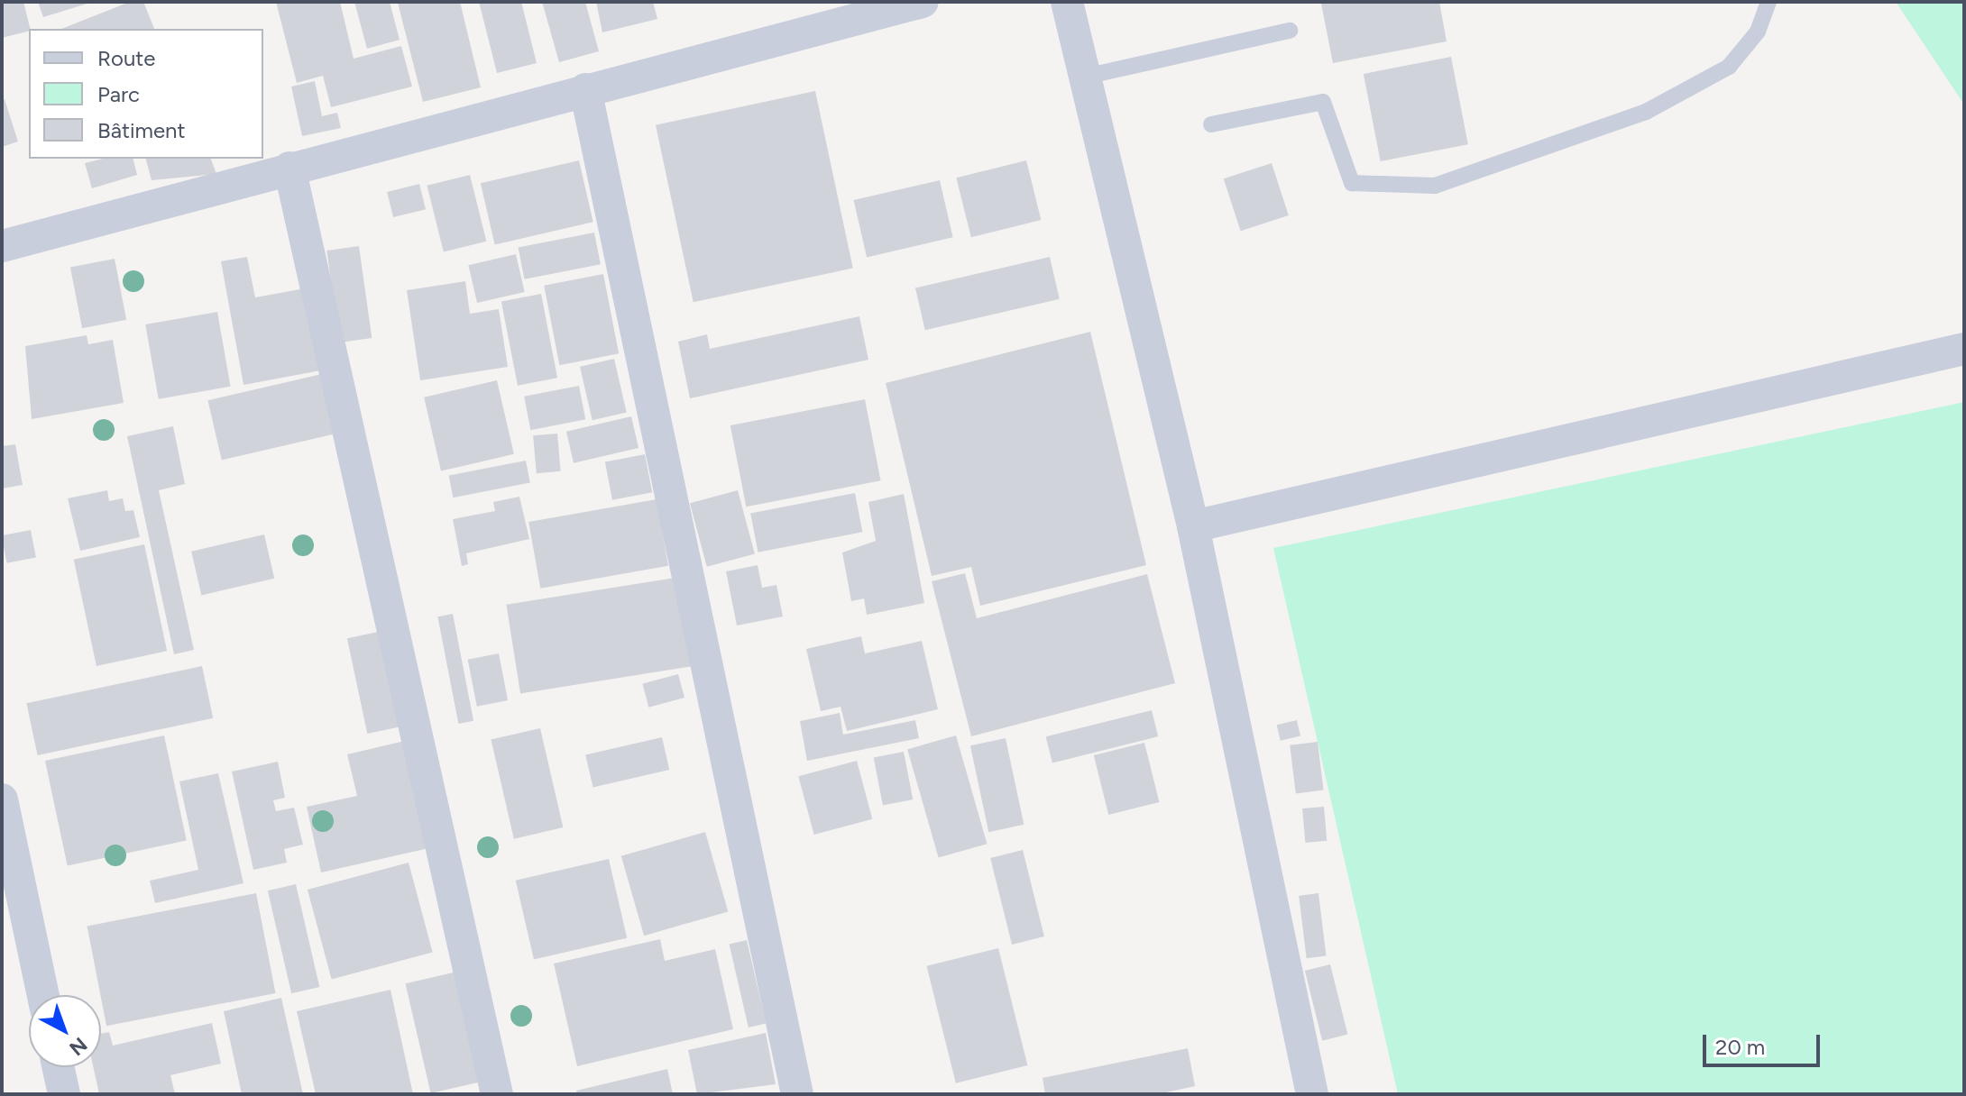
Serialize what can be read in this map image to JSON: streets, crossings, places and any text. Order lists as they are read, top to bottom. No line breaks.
{"legend":["Route","Parc","Bâtiment"],"scale_bar":"20 m","north":"bottom right"}
